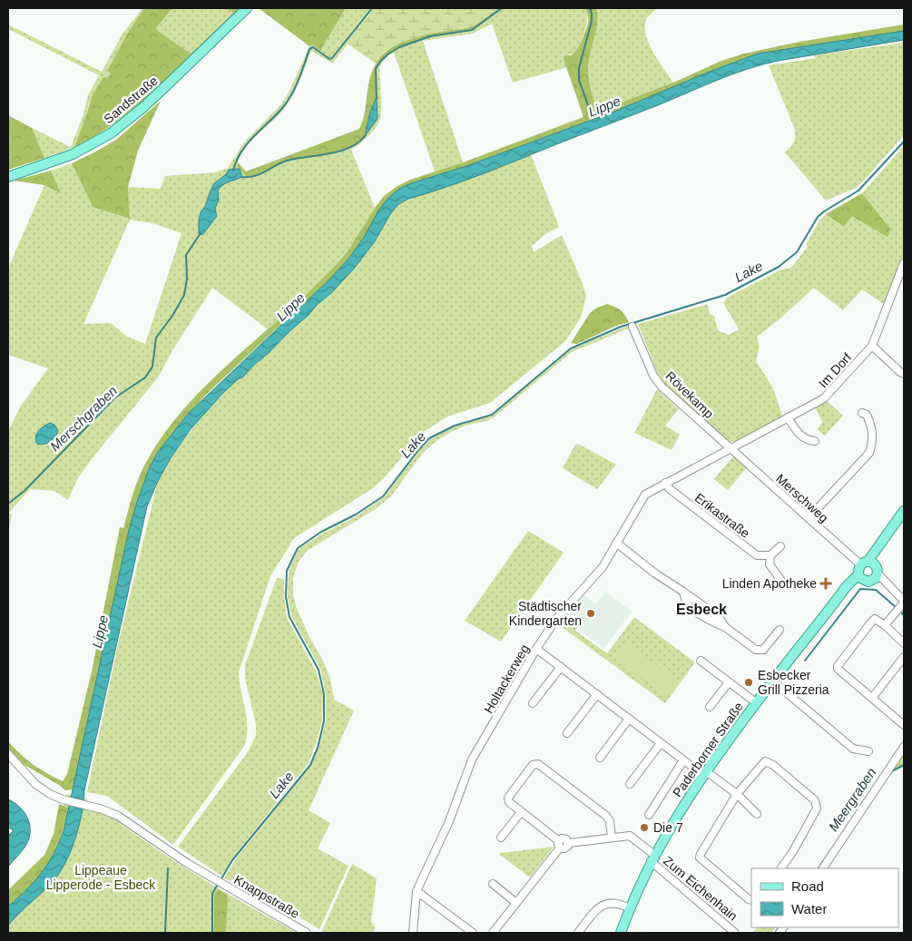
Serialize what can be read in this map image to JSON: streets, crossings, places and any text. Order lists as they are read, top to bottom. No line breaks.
{"streets":{"main road":["Sandstraße","Paderborner Straße"],"street":["Im Dorf","Rövekamp","Merschweg","Erikastraße","Holtackerweg","Zum Eichenhain","Knappstraße"]},"crossings":[["Im Dorf","Rövekamp"],["Im Dorf","Merschweg"],["Im Dorf","Holtackerweg"],["Rövekamp","Merschweg"],["Rövekamp","Holtackerweg"],["Merschweg","Holtackerweg"],["Merschweg","Paderborner Straße"],["Erikastraße","Holtackerweg"],["Paderborner Straße","Zum Eichenhain"]],"districts":["Esbeck"],"water":["Lippe","Lake","Merschgraben","Meergraben"],"parks":["Lippeaue Lipperode - Esbeck"],"places":{"health":["Linden Apotheke"],"other":["Städtischer Kindergarten","Esbecker Grill Pizzeria","Die 7"]},"legend":["Road","Water"]}
